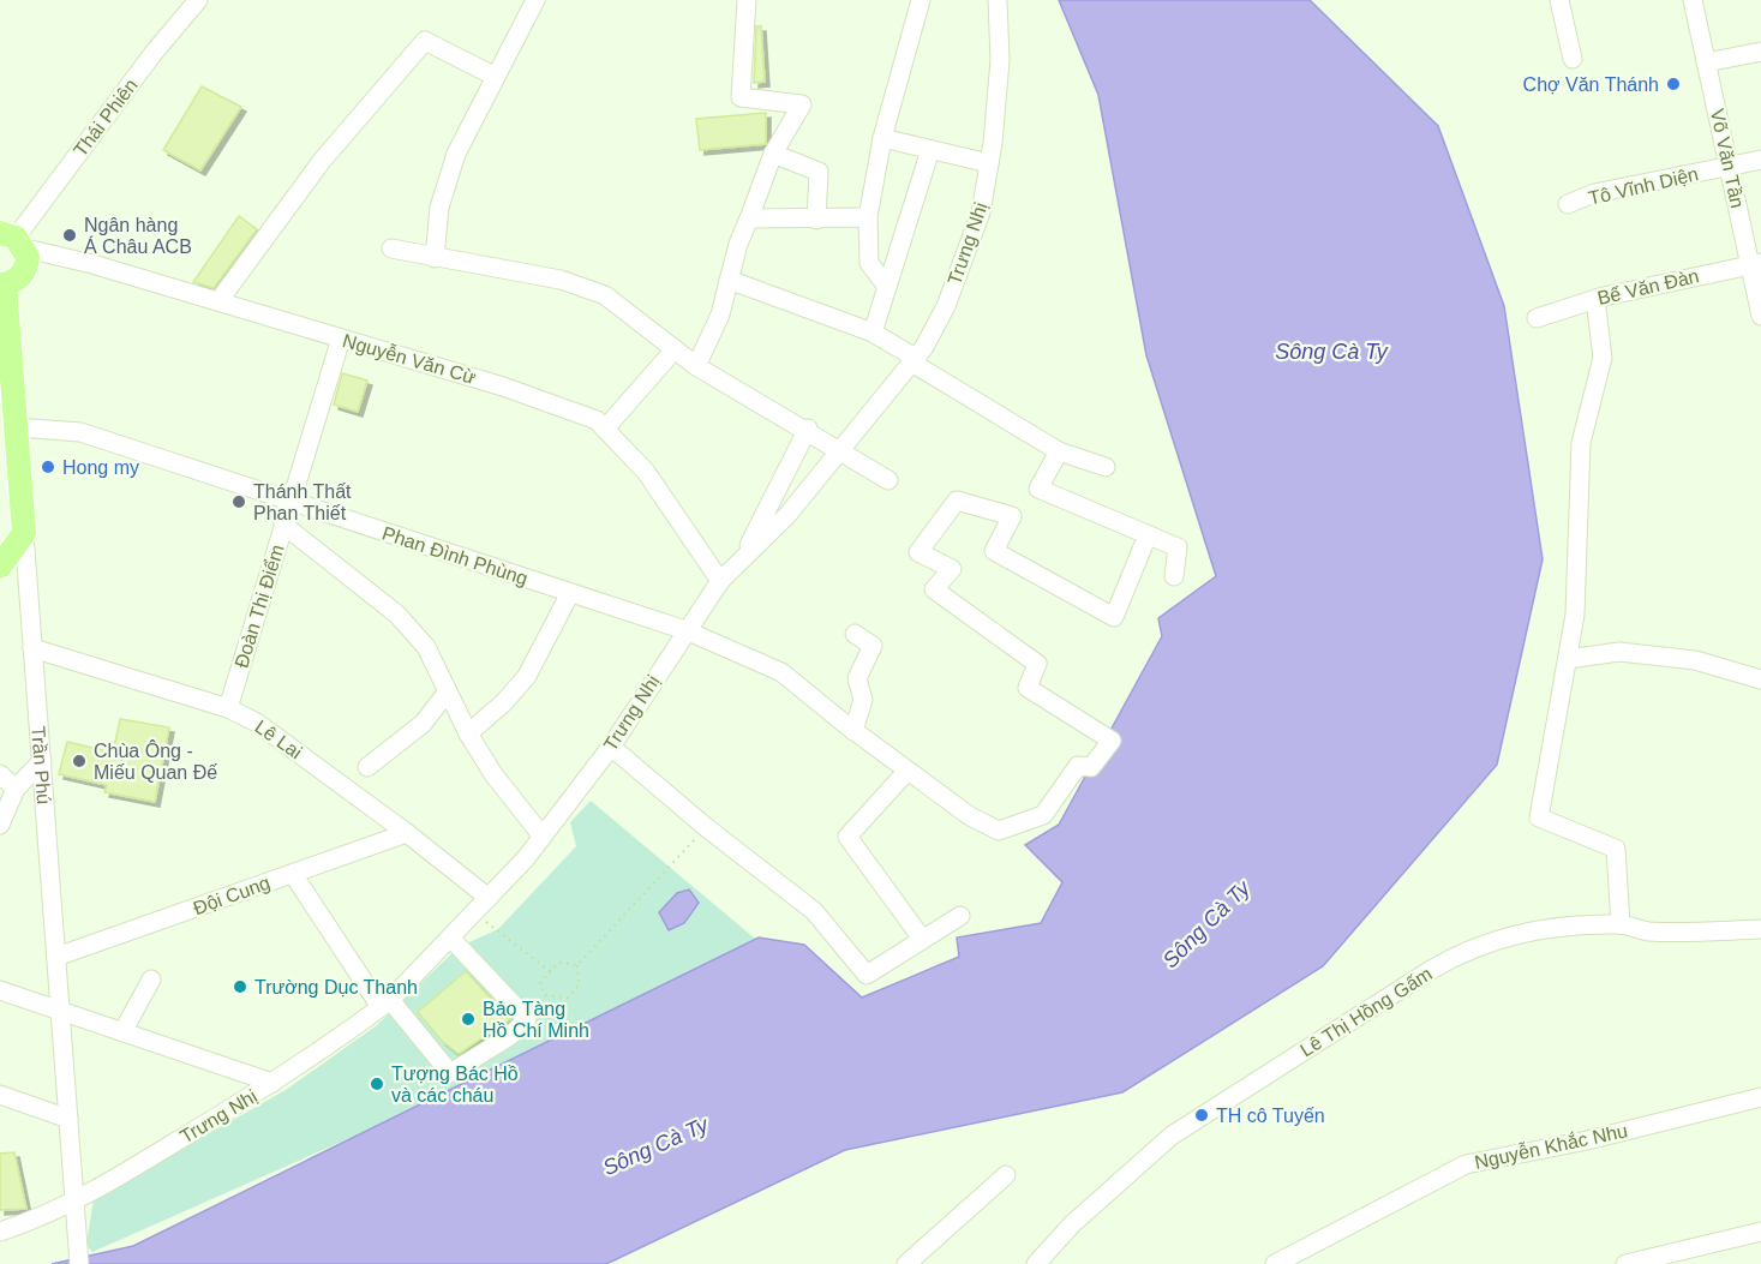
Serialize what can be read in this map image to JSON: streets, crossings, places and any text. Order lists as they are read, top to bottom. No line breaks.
{"streets":{"main road":["Trần Phú"],"street":["Thái Phiên","Võ Văn Tần","Tô Vĩnh Diện","Trưng Nhị","Bế Văn Đàn","Nguyễn Văn Cừ","Phan Đình Phùng","Đoàn Thị Điểm","Lê Lai","Đội Cung","Lê Thị Hồng Gấm","Nguyễn Khắc Nhu"]},"crossings":[["Thái Phiên","Nguyễn Văn Cừ"],["Võ Văn Tần","Tô Vĩnh Diện"],["Võ Văn Tần","Bế Văn Đàn"],["Trưng Nhị","Nguyễn Văn Cừ"],["Trưng Nhị","Phan Đình Phùng"],["Trưng Nhị","Lê Lai"],["Trưng Nhị","Trần Phú"],["Nguyễn Văn Cừ","Đoàn Thị Điểm"],["Phan Đình Phùng","Đoàn Thị Điểm"],["Phan Đình Phùng","Trần Phú"],["Đoàn Thị Điểm","Lê Lai"],["Lê Lai","Trần Phú"],["Lê Lai","Đội Cung"],["Trần Phú","Đội Cung"]],"water":["Sông Cà Ty"],"places":["Chợ Văn Thánh","Ngân hàng Á Châu ACB","Hong my","Thánh Thất Phan Thiết","Chùa Ông - Miếu Quan Đế","Trường Dục Thanh","Bảo Tàng Hồ Chí Minh","Tượng Bác Hồ và các cháu","TH cô Tuyến"]}
